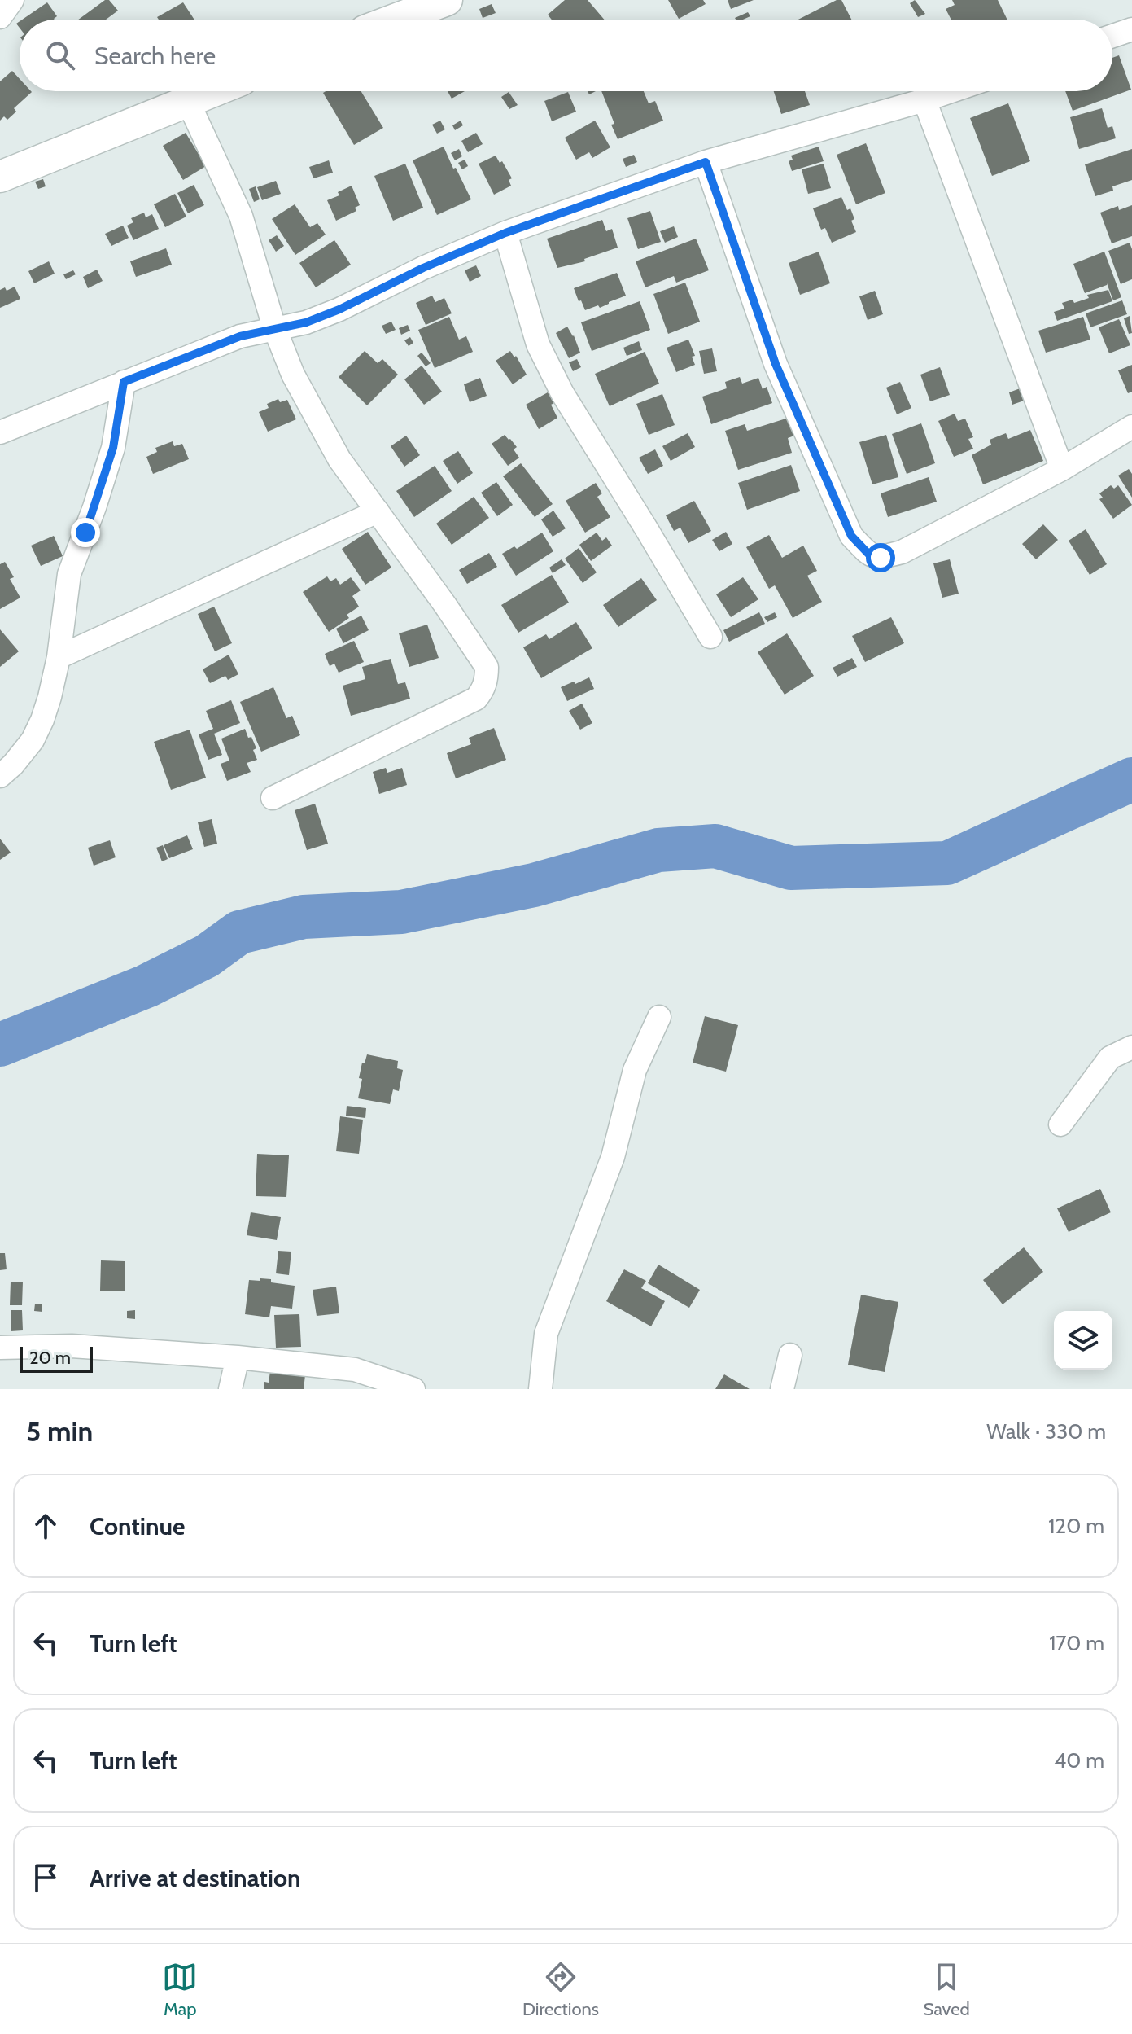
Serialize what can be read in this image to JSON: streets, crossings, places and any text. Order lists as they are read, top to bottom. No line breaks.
{"scale_bar":"20 m","page":{"search":"Search here","scale":"20 m","heading":["5 min","Walk · 330 m"],"list":[["Continue","120 m"],["Turn left","170 m"],["Turn left","40 m"],"Arrive at destination"],"nav":["Map","Directions","Saved"]}}
